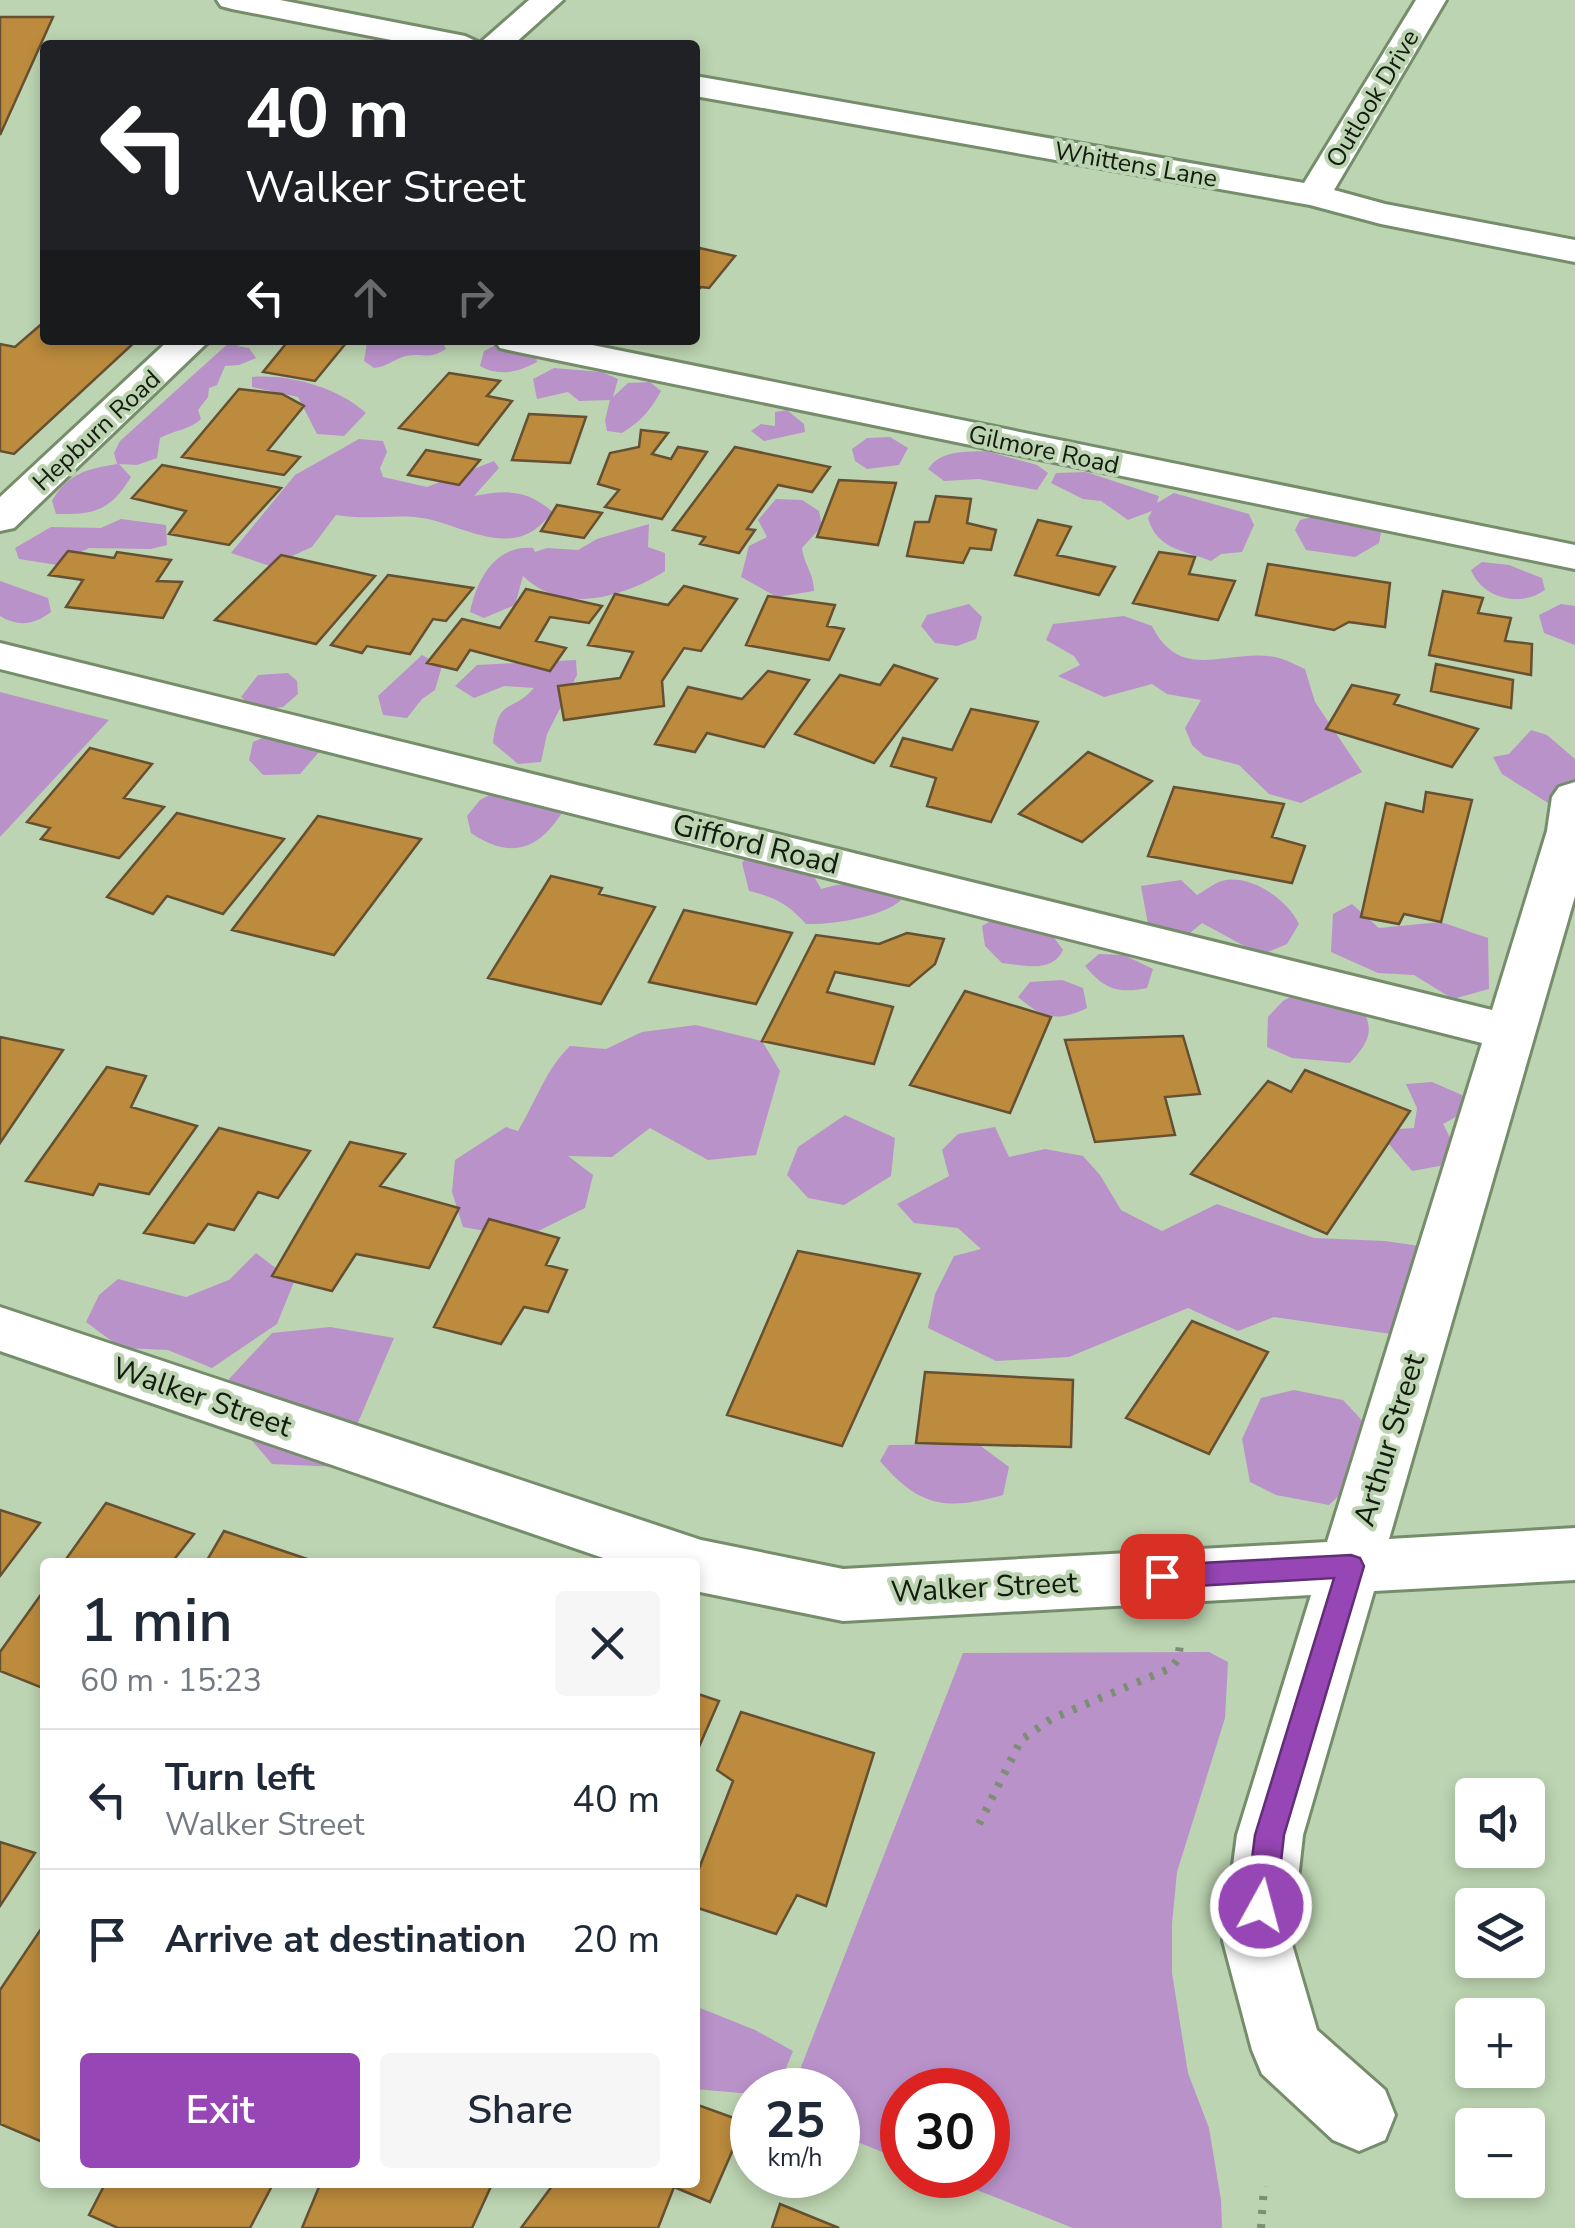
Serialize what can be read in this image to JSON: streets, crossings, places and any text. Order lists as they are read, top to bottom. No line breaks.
{"streets":{"street":["Outlook Drive","Whittens Lane","Hepburn Road","Gilmore Road","Gifford Road","Walker Street","Arthur Street"]},"crossings":[["Outlook Drive","Whittens Lane"],["Gifford Road","Arthur Street"],["Walker Street","Arthur Street"]],"page":{"turn":["40 m","Walker Street"],"heading":["1 min","60 m · 15:23"],"list":[{"name":"Turn left","note":"Walker Street","value":"40 m"},{"name":"Arrive at destination","value":"20 m"}],"map_buttons":["+","−"],"buttons":["Exit","Share"],"speed":"25 km/h","limit":"30"}}
